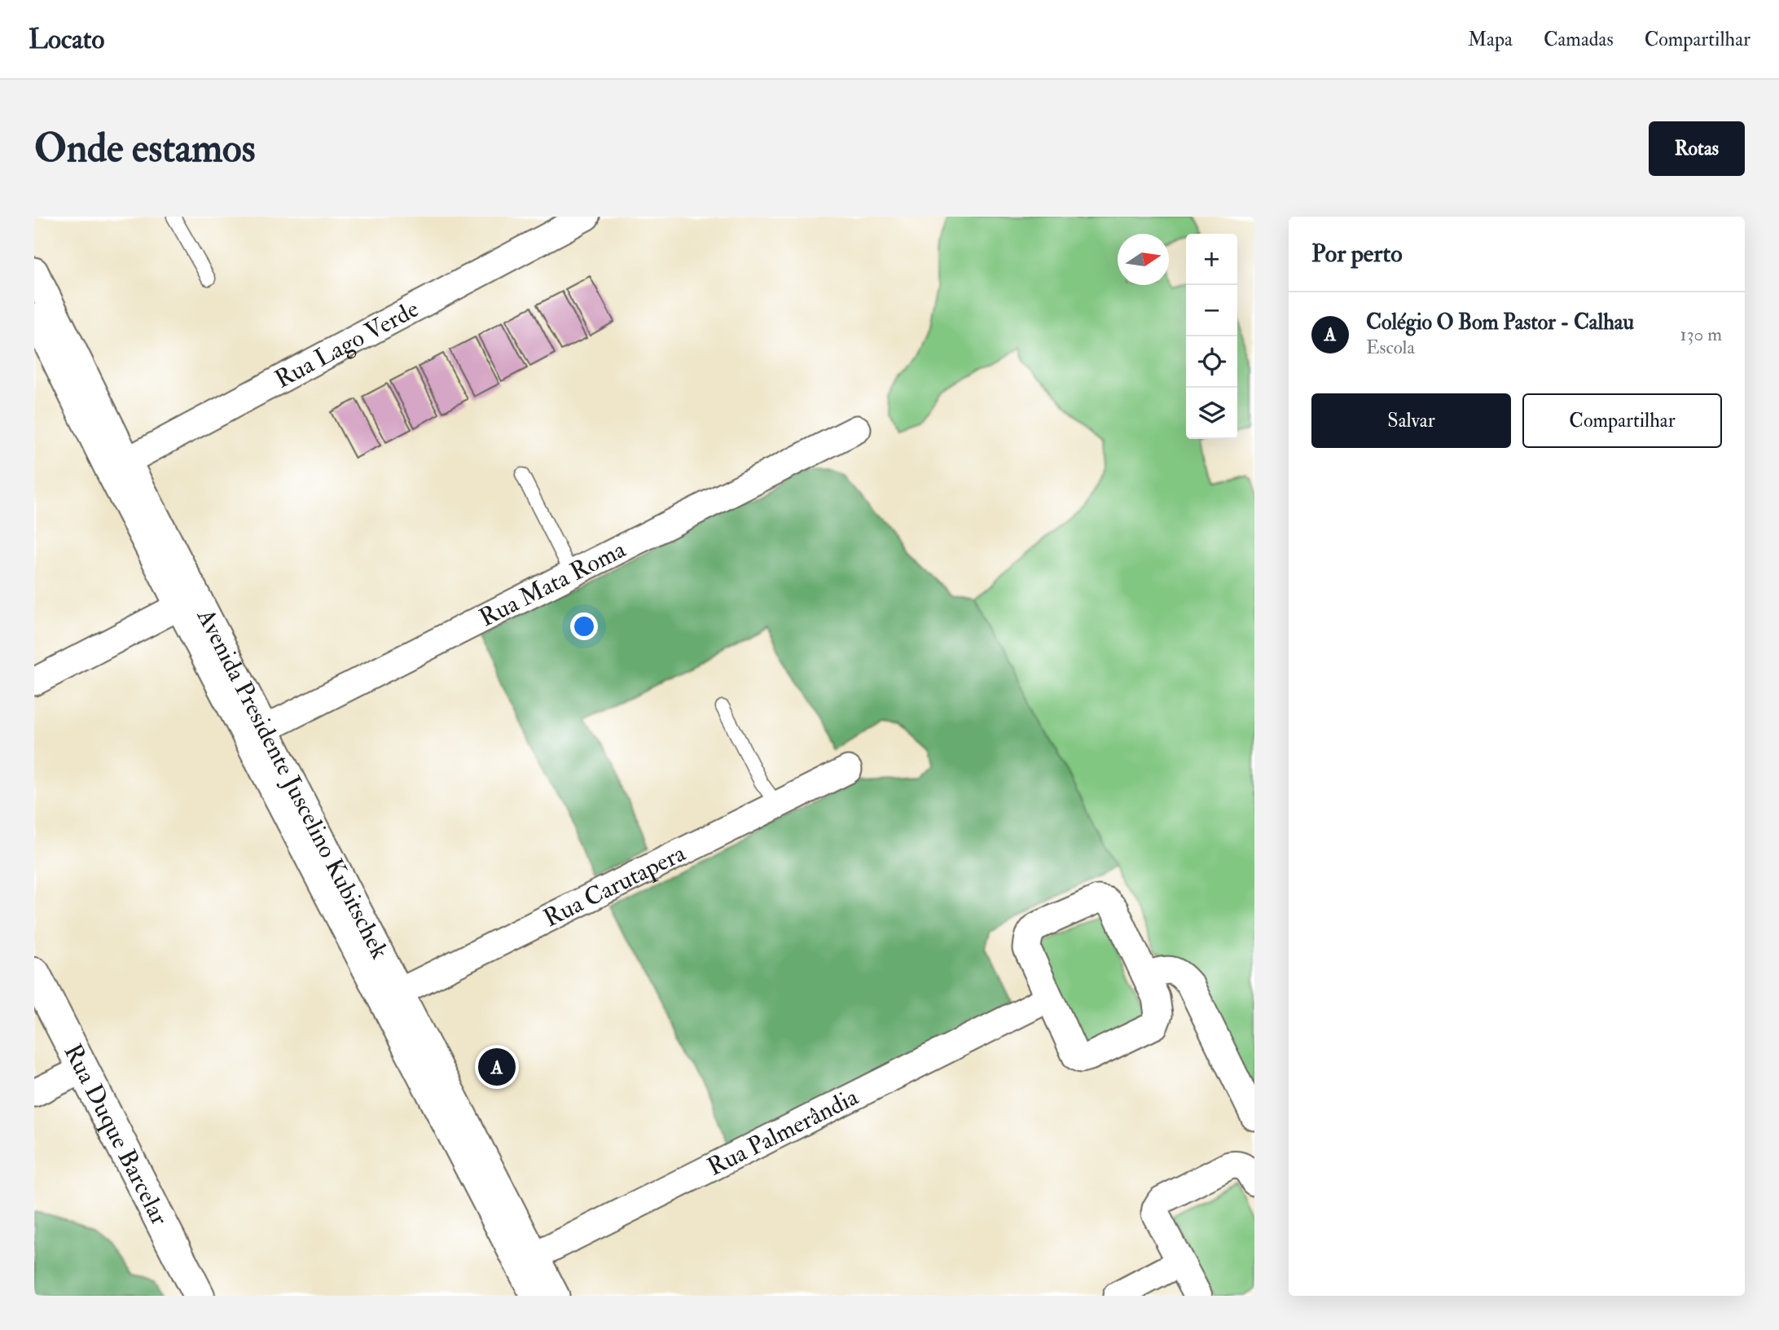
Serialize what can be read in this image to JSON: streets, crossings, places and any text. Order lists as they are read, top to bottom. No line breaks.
{"streets":{"street":["Rua Lago Verde","Rua Mata Roma","Avenida Presidente Juscelino Kubitschek","Rua Carutapera","Rua Palmerândia","Rua Duque Barcelar"]},"crossings":[["Rua Lago Verde","Avenida Presidente Juscelino Kubitschek"],["Rua Mata Roma","Avenida Presidente Juscelino Kubitschek"],["Avenida Presidente Juscelino Kubitschek","Rua Carutapera"],["Avenida Presidente Juscelino Kubitschek","Rua Palmerândia"]],"north":"right","page":{"header":"Locato","nav":["Mapa","Camadas","Compartilhar"],"buttons":["Rotas",["Salvar","Compartilhar"]],"title":"Onde estamos","heading":"Por perto","map_buttons":["+","−"],"list":[{"mark":"A","name":"Colégio O Bom Pastor - Calhau","note":"Escola","value":"130 m"}],"pins":"A"}}
